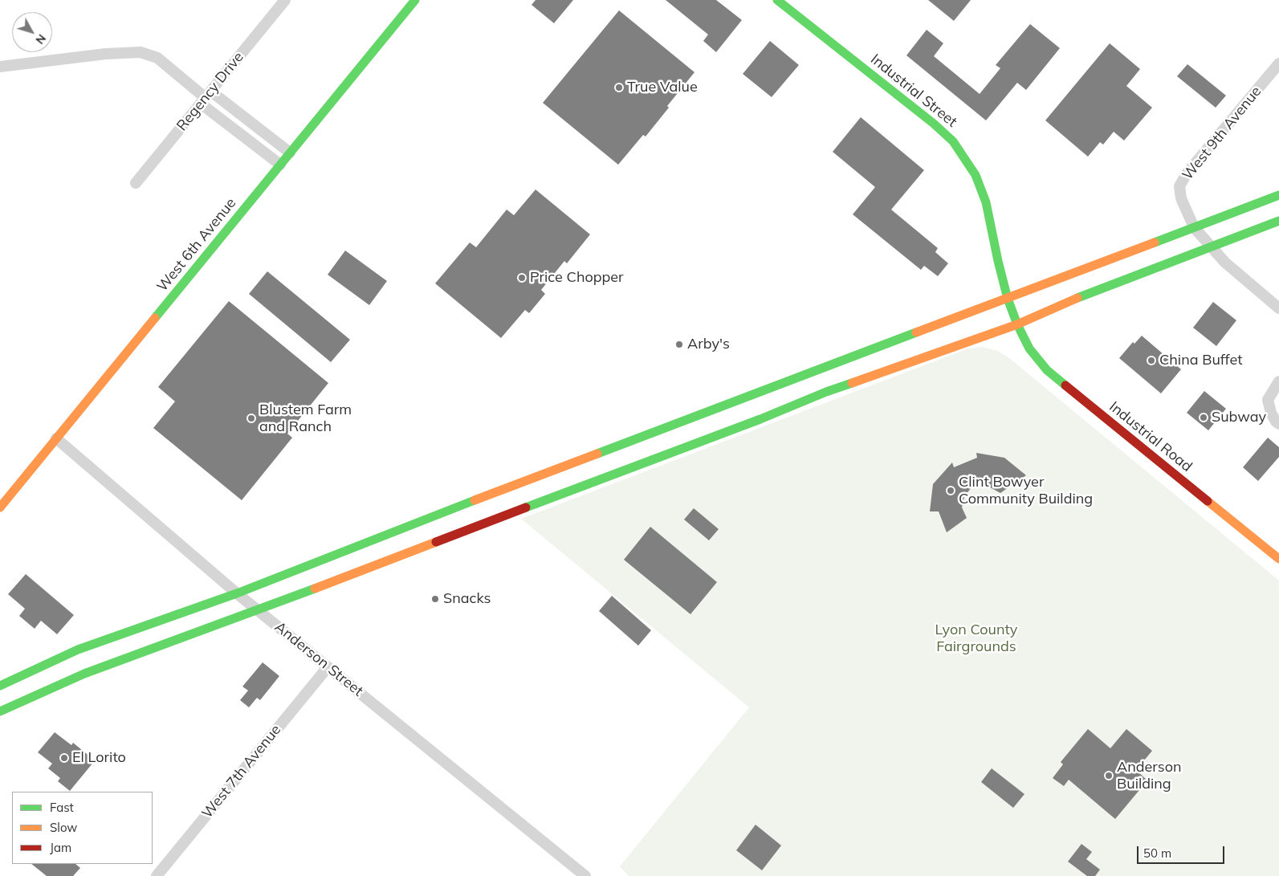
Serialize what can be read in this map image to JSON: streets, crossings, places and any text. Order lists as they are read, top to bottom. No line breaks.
{"streets":{"main road":["Industrial Street","West 6th Avenue","Industrial Road"],"street":["Regency Drive","West 9th Avenue","Anderson Street","West 7th Avenue"]},"crossings":[["Industrial Street","Industrial Road"],["West 6th Avenue","Anderson Street"],["Anderson Street","West 7th Avenue"]],"parks":["Lyon County Fairgrounds"],"places":["True Value","Price Chopper","Arby's","China Buffet","Subway","Blustem Farm and Ranch","Clint Bowyer Community Building","Snacks","El Lorito","Anderson Building"],"legend":["Fast","Slow","Jam"],"scale_bar":"50 m","north":"bottom right"}
